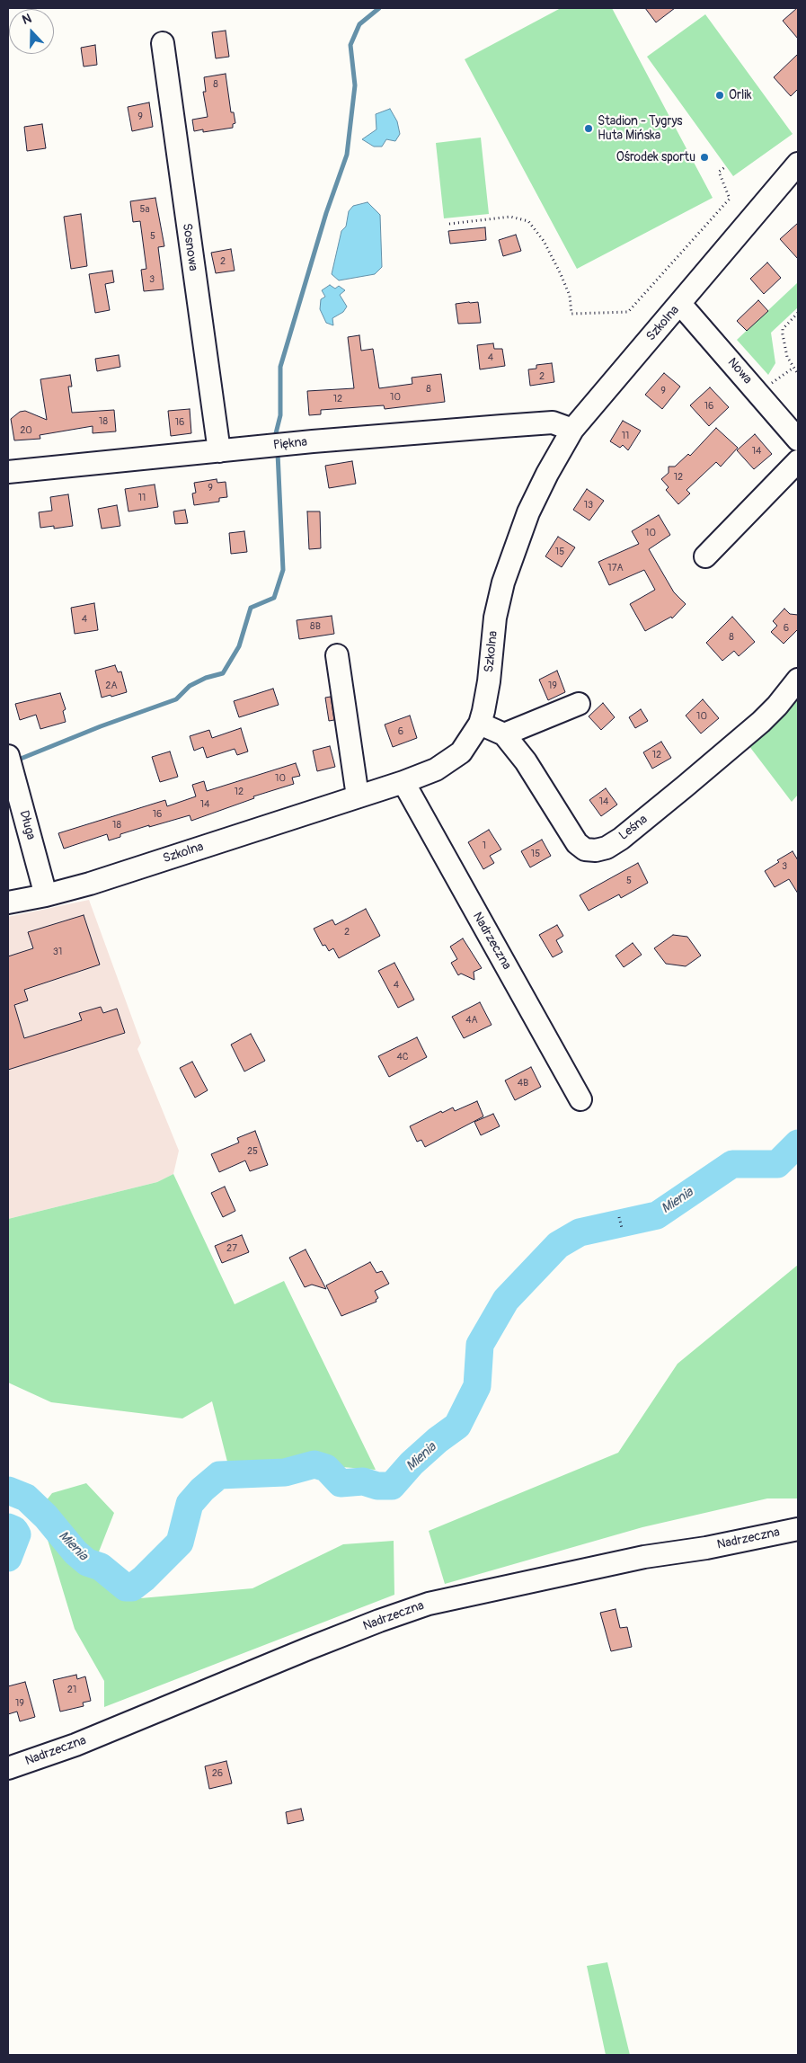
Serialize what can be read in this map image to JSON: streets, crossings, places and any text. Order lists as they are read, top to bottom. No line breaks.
{"streets":{"street":["Sosnowa","Szkolna","Nowa","Piękna","Długa","Leśna","Nadrzeczna"]},"crossings":[["Sosnowa","Piękna"],["Szkolna","Nowa"],["Szkolna","Piękna"],["Szkolna","Długa"],["Szkolna","Nadrzeczna"]],"water":["Mienia"],"places":["Orlik","Stadion - Tygrys Huta Mińska","Ośrodek sportu"],"house_numbers":["8","9","5a","5","2","3","4","2","8","9","10","12","16","18","16","20","11","14","12","9","11","13","10","15","17A","4","8B","6","8","2A","19","10","6","12","10","12","14","14","16","18","1","15","3","5","2","31","4","4A","4C","4B","25","27","21","19","26"],"north":"top"}
